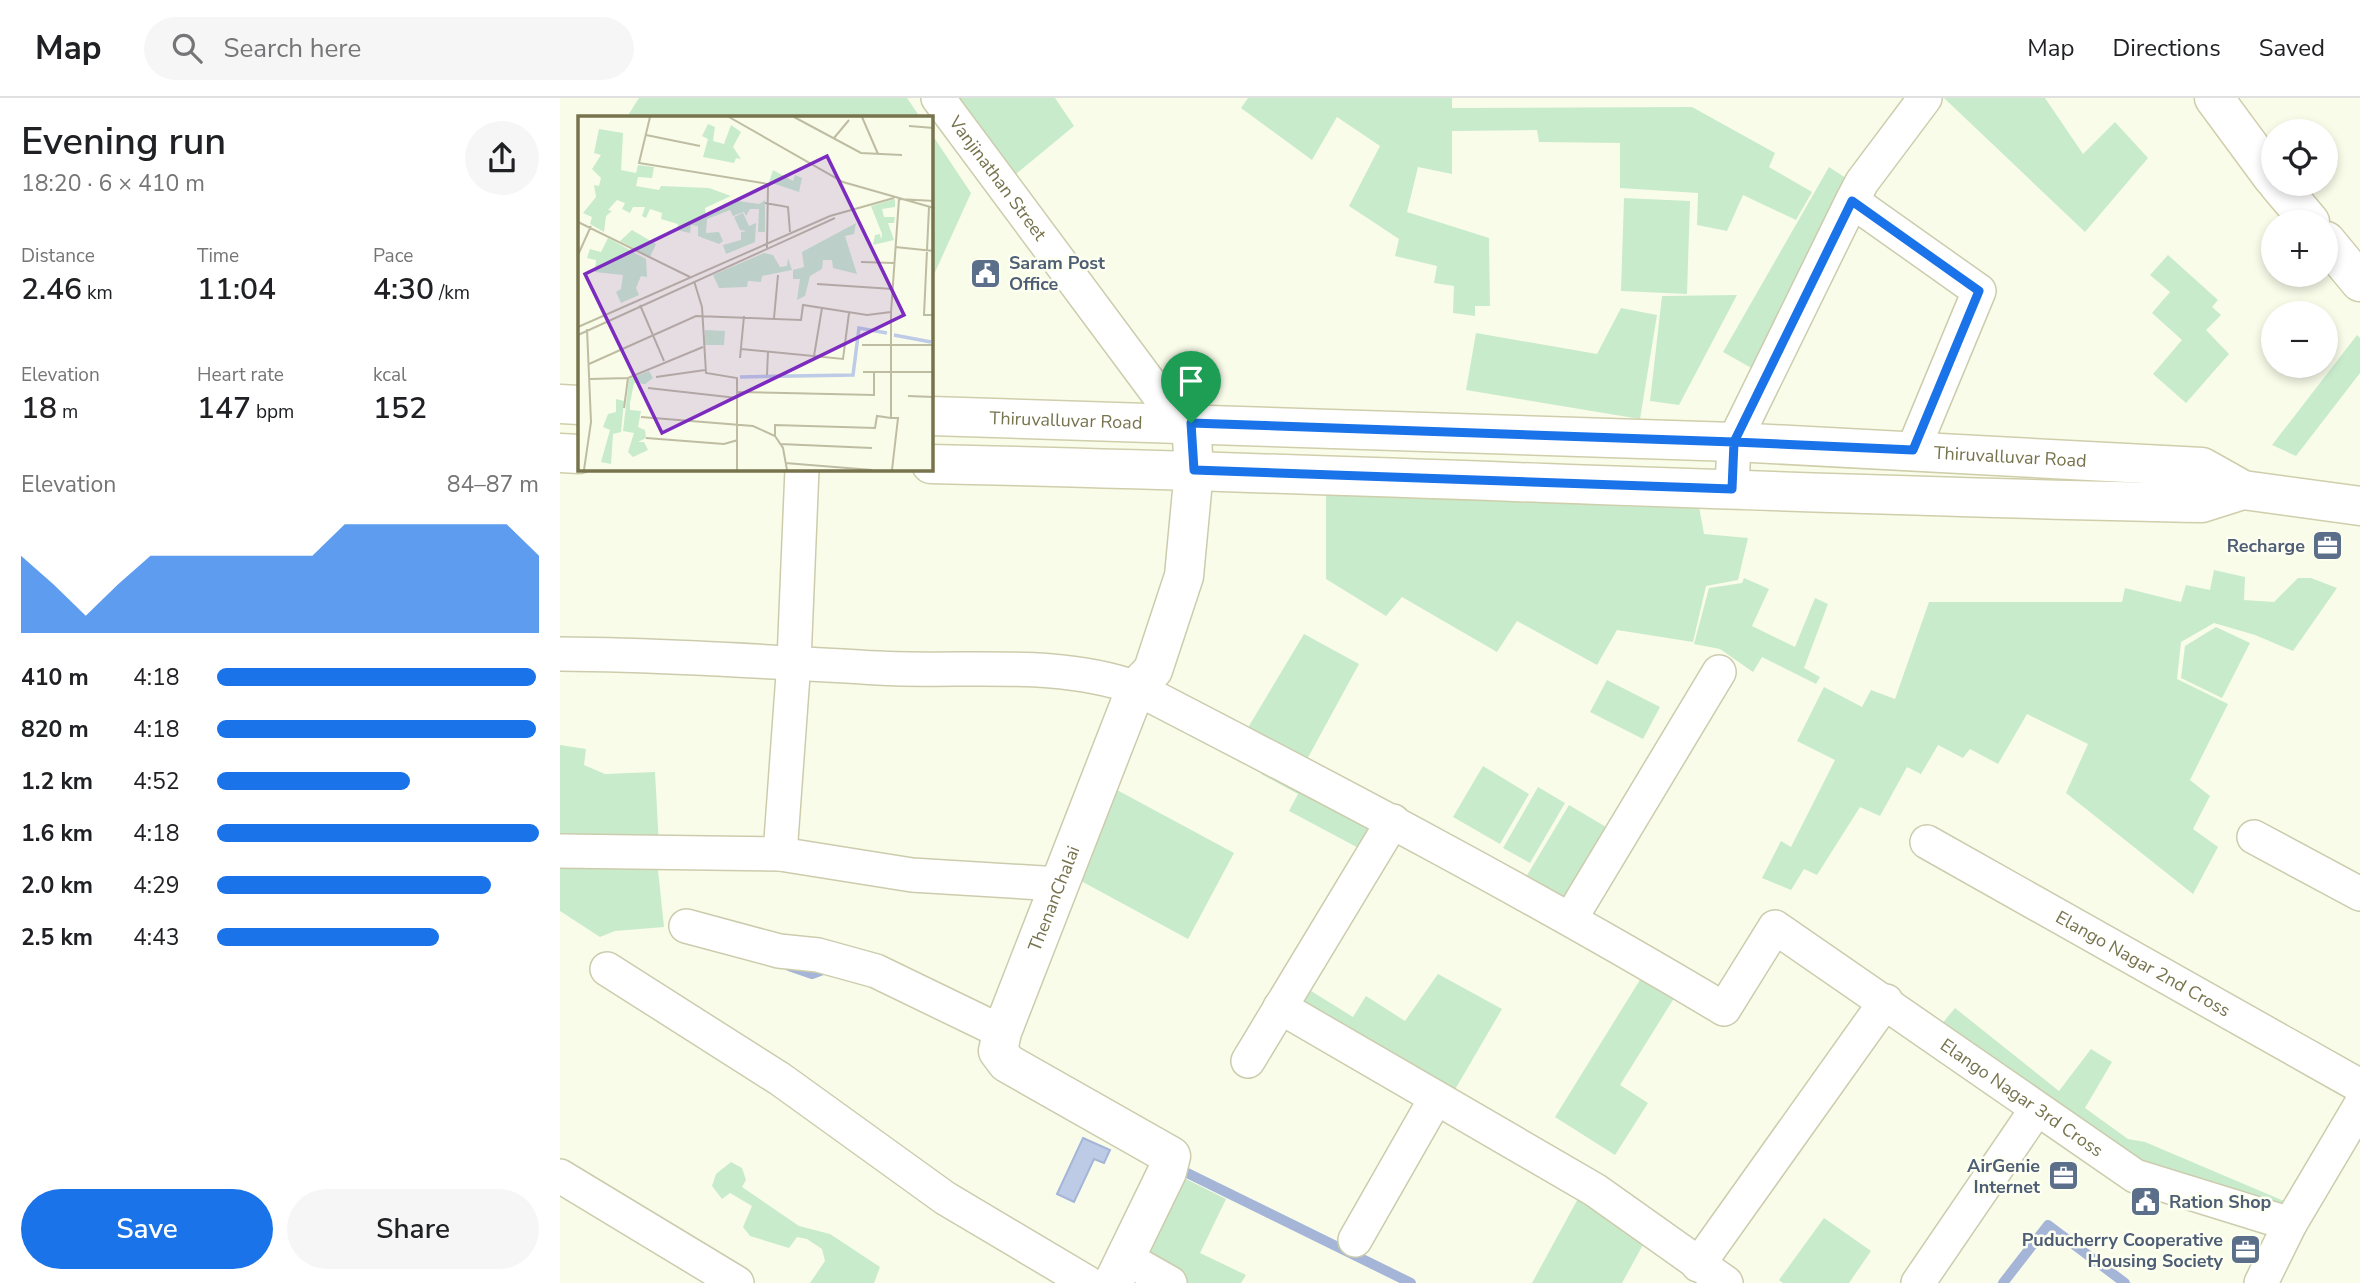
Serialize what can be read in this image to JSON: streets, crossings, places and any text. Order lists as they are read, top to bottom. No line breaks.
{"streets":{"main road":["Thiruvalluvar Road","ThenanChalai"],"street":["Vanjinathan Street","Elango Nagar 2nd Cross","Elango Nagar 3rd Cross"]},"crossings":[["Vanjinathan Street","Thiruvalluvar Road"],["Vanjinathan Street","ThenanChalai"],["Thiruvalluvar Road","ThenanChalai"]],"places":{"public building":["Saram Post Office","Ration Shop"],"office":["Recharge","AirGenie Internet","Puducherry Cooperative Housing Society"]},"page":{"header":"Map","search":"Search here","nav":["Map","Directions","Saved"],"heading":["Evening run","18:20 · 6 × 410 m"],"map_buttons":["+","−"],"stats":[["Distance","2.46 km"],["Time","11:04"],["Pace","4:30 /km"],["Elevation","18 m"],["Heart rate","147 bpm"],["kcal","152"]],"chart":["Elevation","84–87 m"],"list":[{"name":"410 m","note":"4:18"},{"name":"820 m","note":"4:18"},{"name":"1.2 km","note":"4:52"},{"name":"1.6 km","note":"4:18"},{"name":"2.0 km","note":"4:29"},{"name":"2.5 km","note":"4:43"}],"buttons":["Save","Share"]}}
